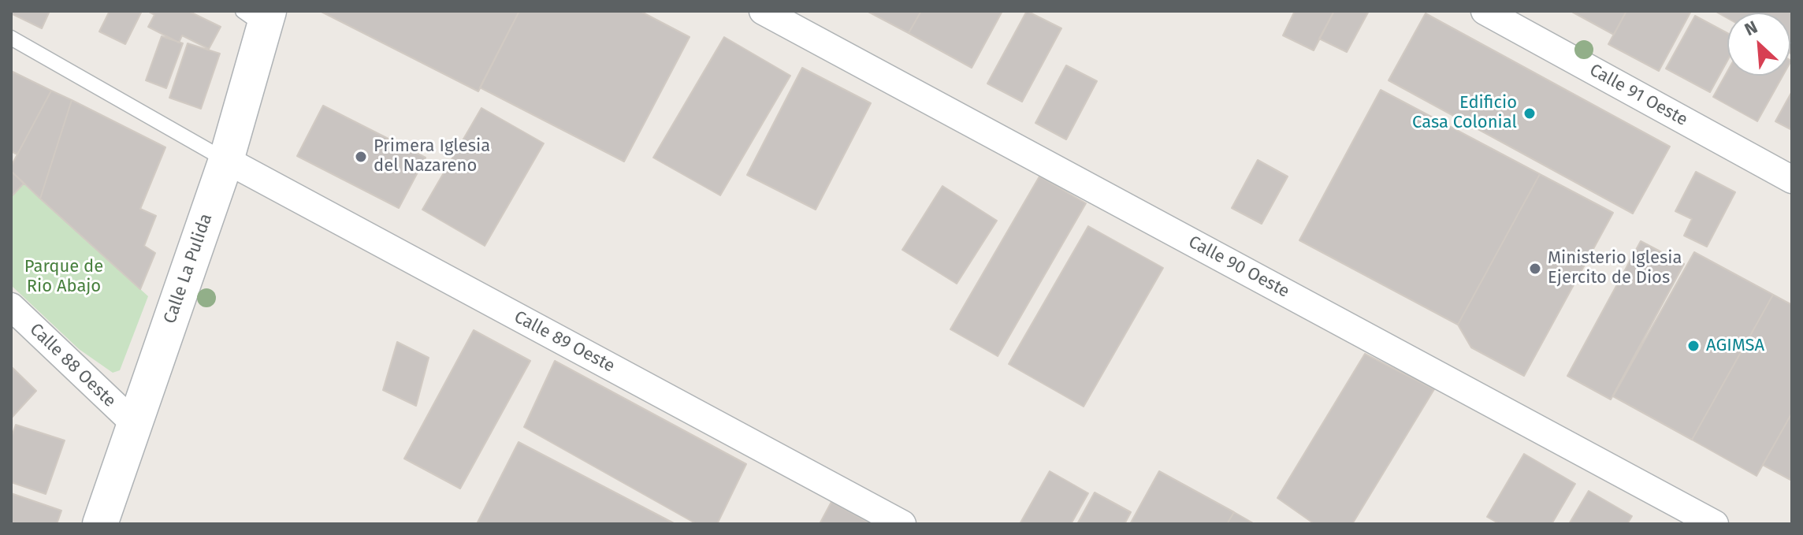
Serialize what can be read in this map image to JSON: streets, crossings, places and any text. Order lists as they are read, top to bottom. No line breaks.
{"streets":{"main road":["Calle La Pulida"],"street":["Calle 91 Oeste","Calle 90 Oeste","Calle 89 Oeste","Calle 88 Oeste"]},"crossings":[["Calle La Pulida","Calle 89 Oeste"],["Calle La Pulida","Calle 88 Oeste"]],"parks":["Parque de Rio Abajo"],"places":["Edificio Casa Colonial","Primera Iglesia del Nazareno","Ministerio Iglesia Ejercito de Dios","AGIMSA"],"north":"top left"}
